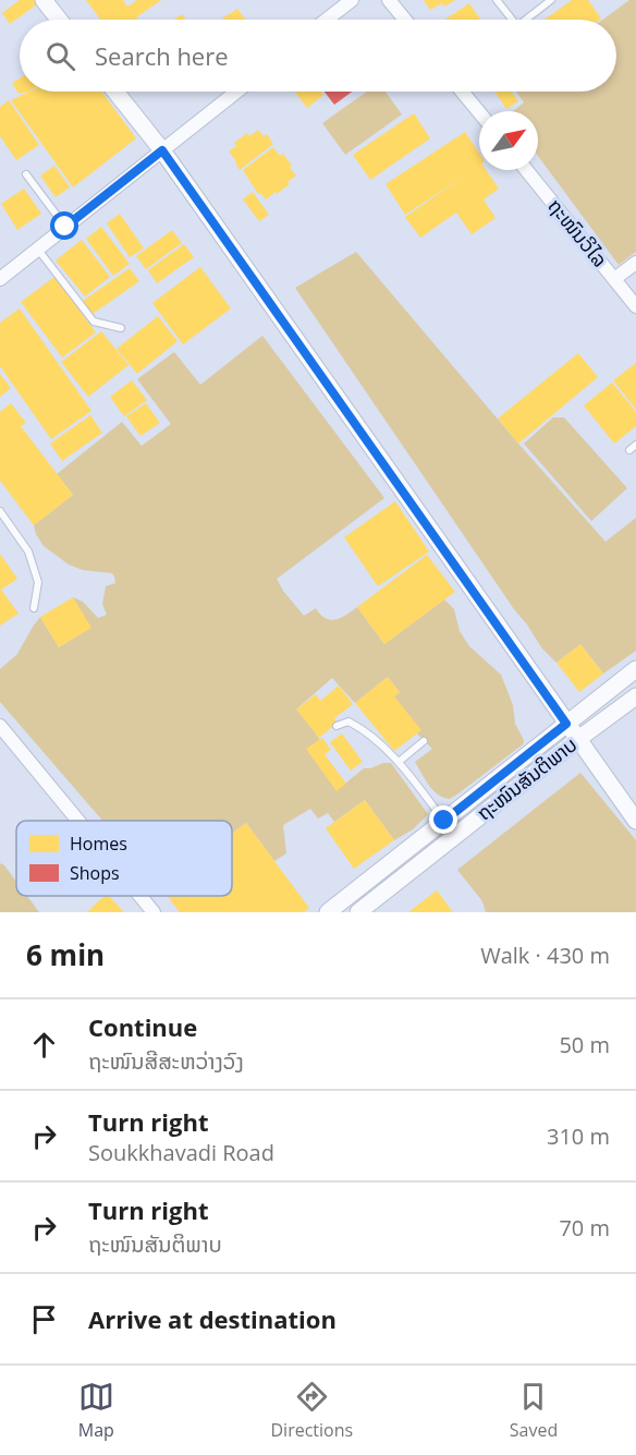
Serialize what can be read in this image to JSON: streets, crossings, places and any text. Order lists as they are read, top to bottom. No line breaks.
{"streets":{"street":["ຖະໜົນວິໄລ","ຖະໜົນສັນຕິພາບ"]},"legend":["Homes","Shops"],"north":"top right","page":{"search":"Search here","heading":["6 min","Walk · 430 m"],"list":[["Continue","ຖະໜົນສີສະຫວ່າງວົງ","50 m"],["Turn right","Soukkhavadi Road","310 m"],["Turn right","ຖະໜົນສັນຕິພາບ","70 m"],"Arrive at destination"],"nav":["Map","Directions","Saved"]}}
